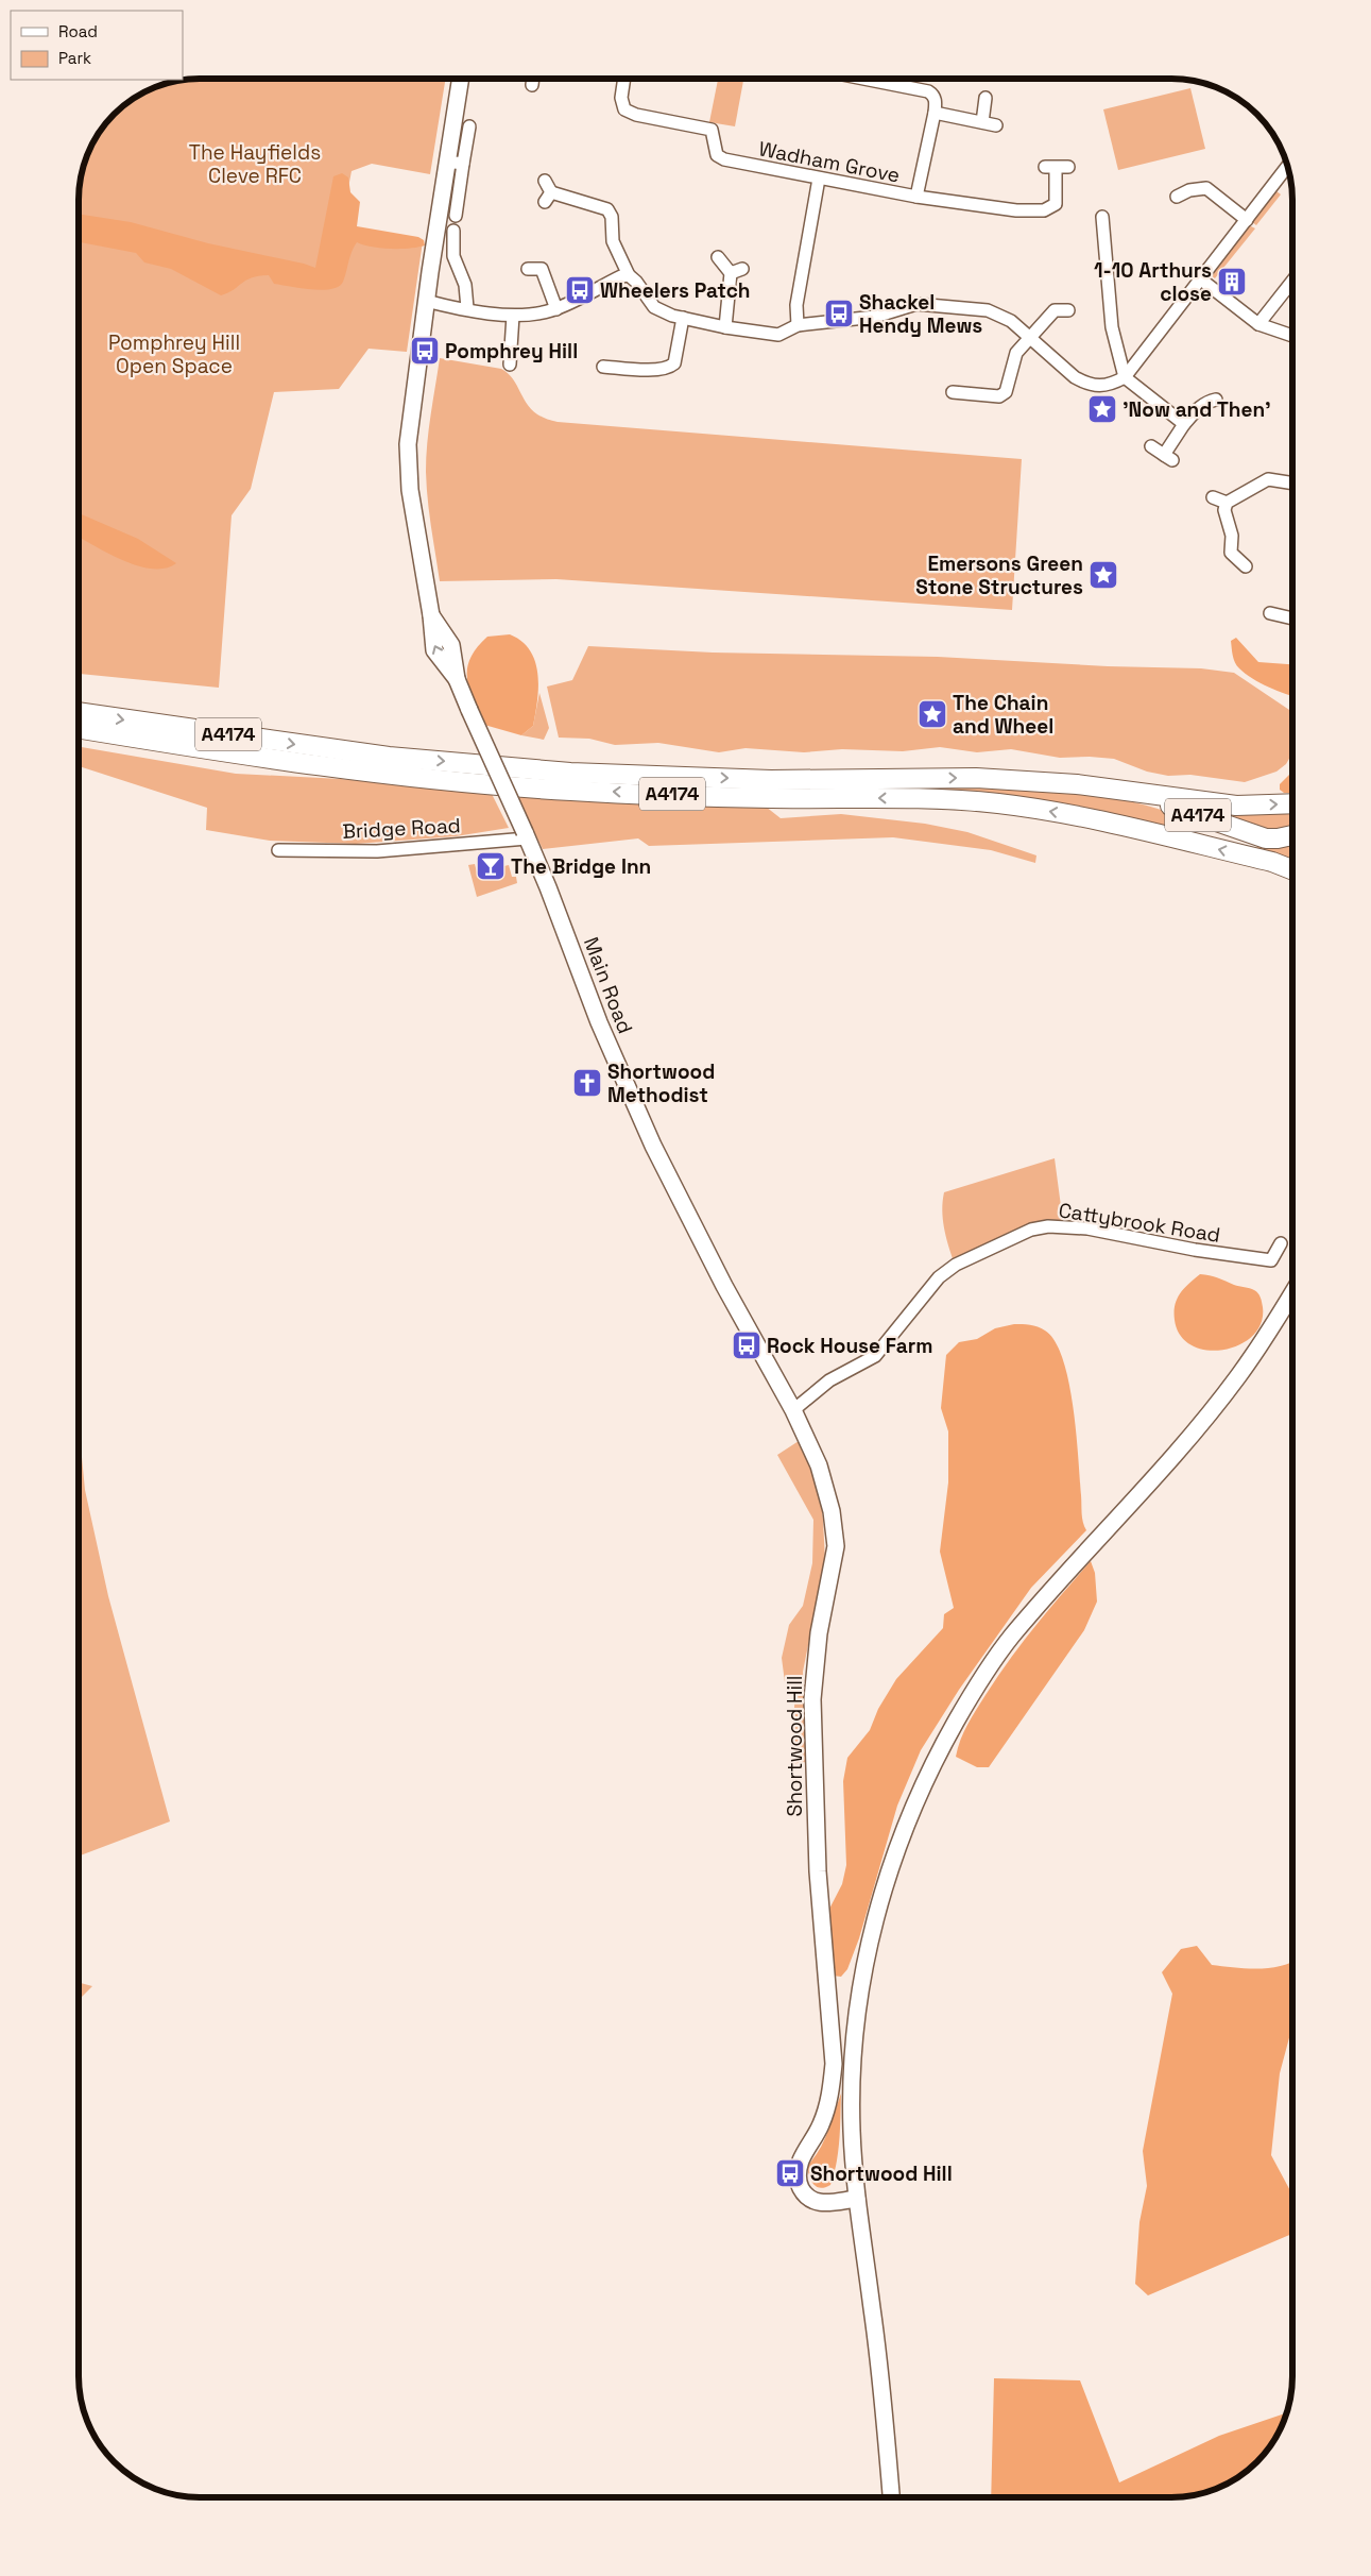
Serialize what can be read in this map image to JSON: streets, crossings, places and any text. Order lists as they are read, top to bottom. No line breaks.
{"streets":{"highway":["A4174"],"main road":["Main Road","Shortwood Hill"],"street":["Wadham Grove","Bridge Road","Cattybrook Road"]},"crossings":[["Bridge Road","Main Road"],["Main Road","Cattybrook Road"],["Main Road","Shortwood Hill"],["Cattybrook Road","Shortwood Hill"]],"parks":["The Hayfields Cleve RFC","Pomphrey Hill Open Space"],"places":{"building":["1-10 Arthurs close"],"bus stop":["Wheelers Patch","Shackel Hendy Mews","Pomphrey Hill","Rock House Farm","Shortwood Hill"],"place":["'Now and Then'","Emersons Green Stone Structures","The Chain and Wheel"],"bar":["The Bridge Inn"],"church":["Shortwood Methodist"]},"legend":["Road","Park"]}
